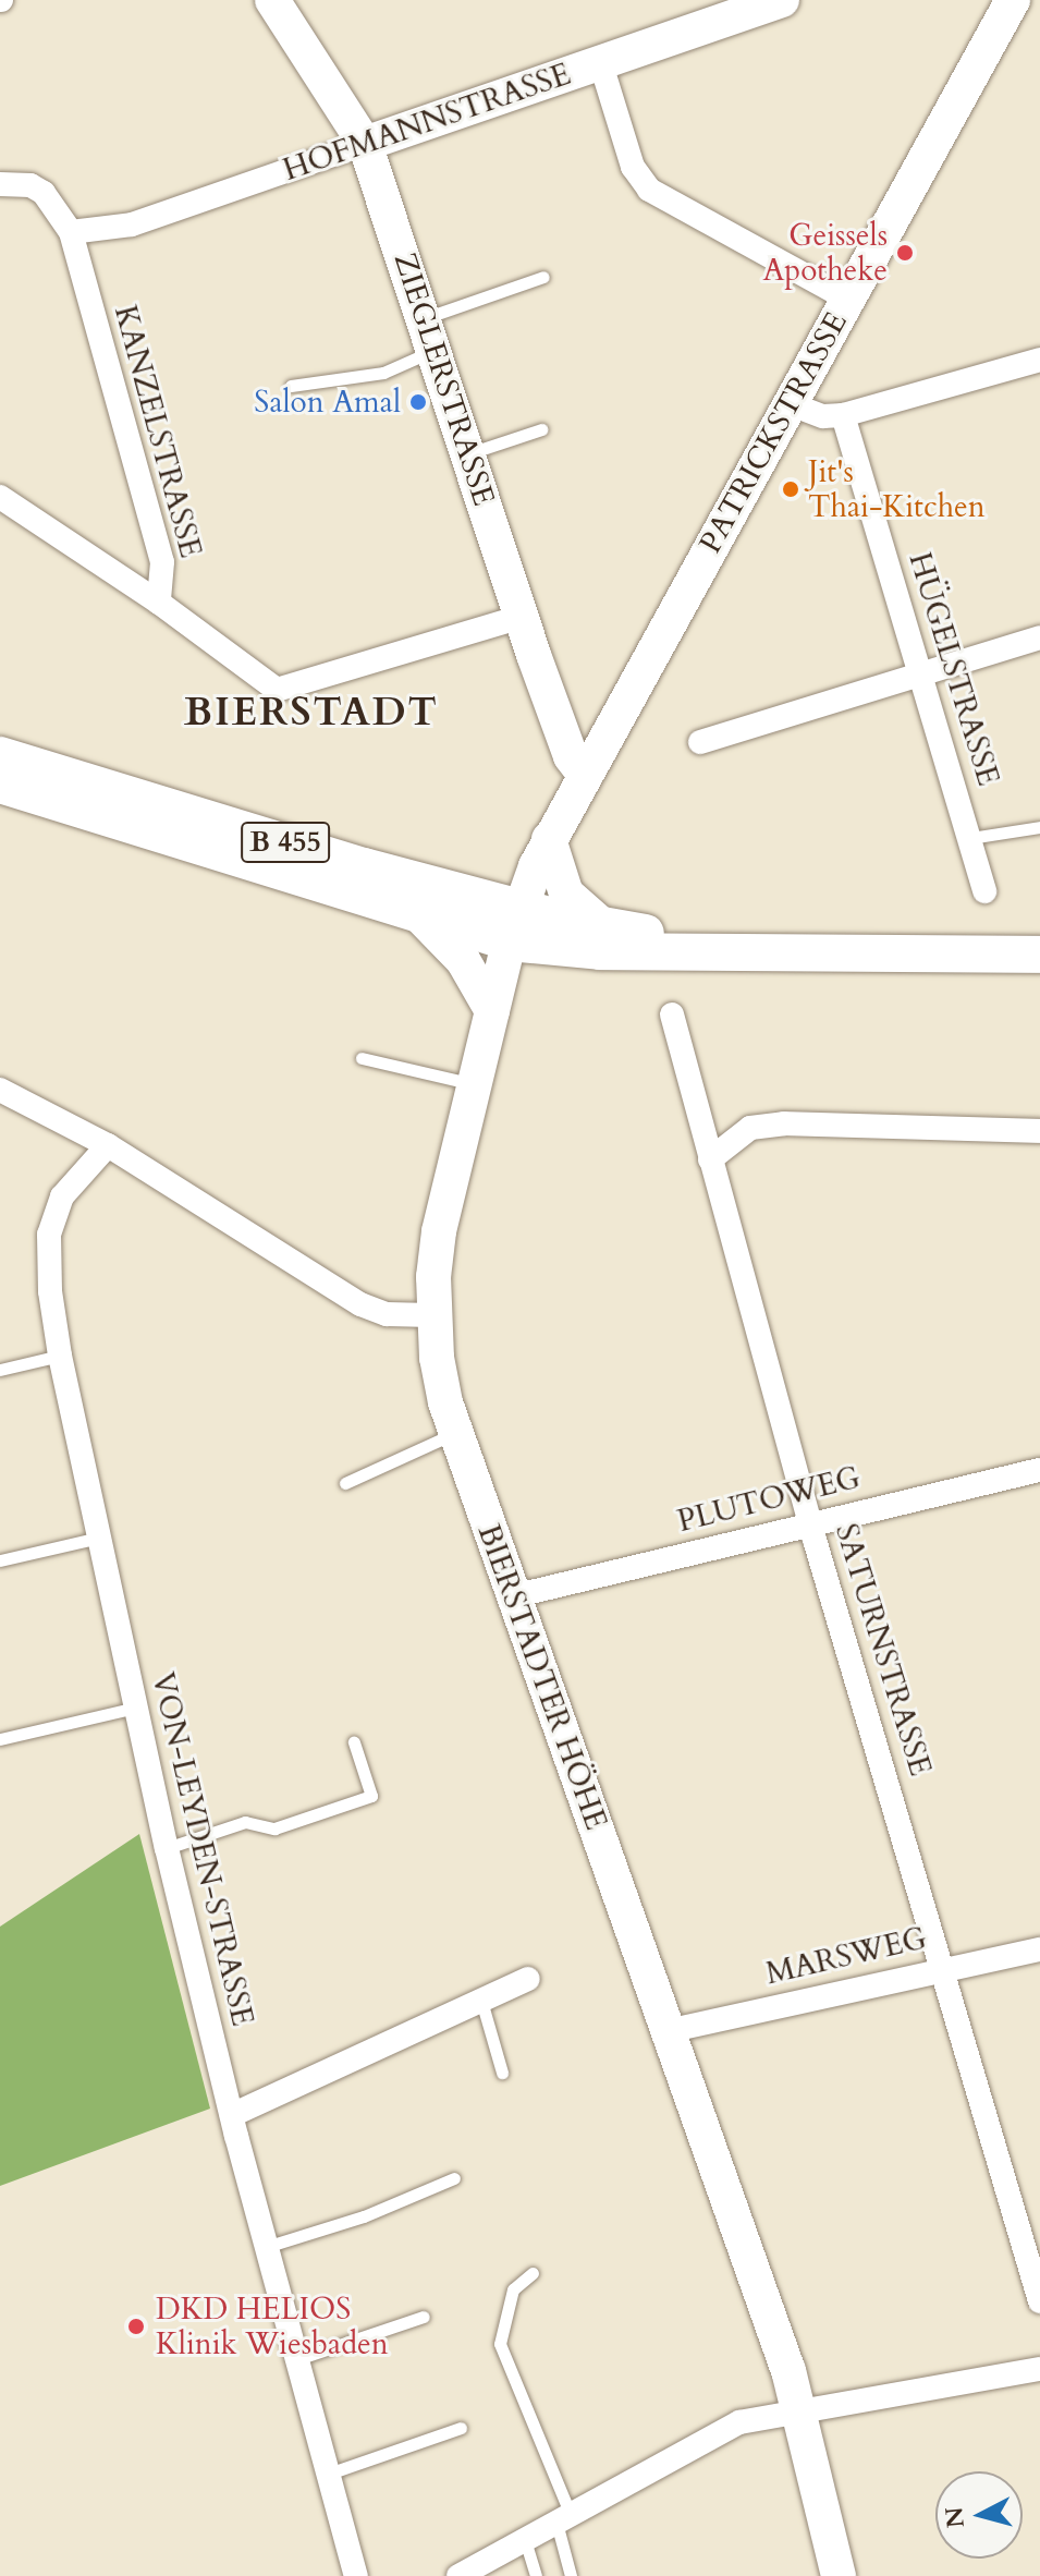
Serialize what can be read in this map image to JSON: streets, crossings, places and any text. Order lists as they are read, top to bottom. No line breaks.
{"streets":{"main road":["HOFMANNSTRASSE","ZIEGLERSTRASSE","PATRICKSTRASSE","B 455","BIERSTADTER HÖHE"],"street":["KANZELSTRASSE","HÜGELSTRASSE","PLUTOWEG","SATURNSTRASSE","VON-LEYDEN-STRASSE","MARSWEG"]},"crossings":[["HOFMANNSTRASSE","ZIEGLERSTRASSE"],["HOFMANNSTRASSE","KANZELSTRASSE"],["ZIEGLERSTRASSE","KANZELSTRASSE"],["ZIEGLERSTRASSE","PATRICKSTRASSE"],["ZIEGLERSTRASSE","BIERSTADTER HÖHE"],["PATRICKSTRASSE","BIERSTADTER HÖHE"],["B 455","BIERSTADTER HÖHE"],["PLUTOWEG","SATURNSTRASSE"],["PLUTOWEG","BIERSTADTER HÖHE"],["SATURNSTRASSE","MARSWEG"],["BIERSTADTER HÖHE","MARSWEG"]],"districts":["BIERSTADT"],"places":["Geissels Apotheke","Salon Amal","Jit's Thai-Kitchen","DKD HELIOS Klinik Wiesbaden"],"north":"left"}
